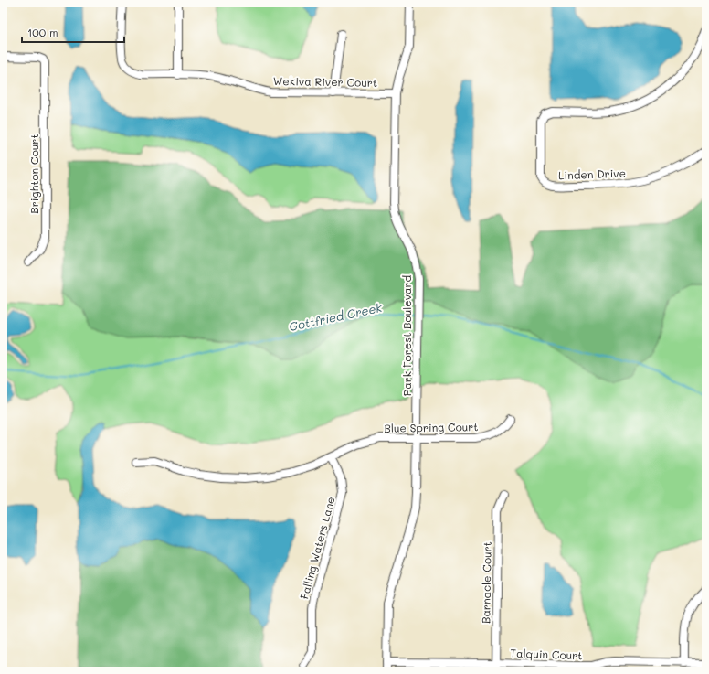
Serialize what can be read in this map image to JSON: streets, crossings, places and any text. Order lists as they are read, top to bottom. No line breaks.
{"streets":{"street":["Wekiva River Court","Brighton Court","Linden Drive","Park Forest Boulevard","Blue Spring Court","Falling Waters Lane","Barnacle Court","Talquin Court"]},"crossings":[["Wekiva River Court","Park Forest Boulevard"],["Park Forest Boulevard","Blue Spring Court"],["Park Forest Boulevard","Talquin Court"],["Blue Spring Court","Falling Waters Lane"],["Barnacle Court","Talquin Court"]],"water":["Gottfried Creek"],"scale_bar":"100 m"}
